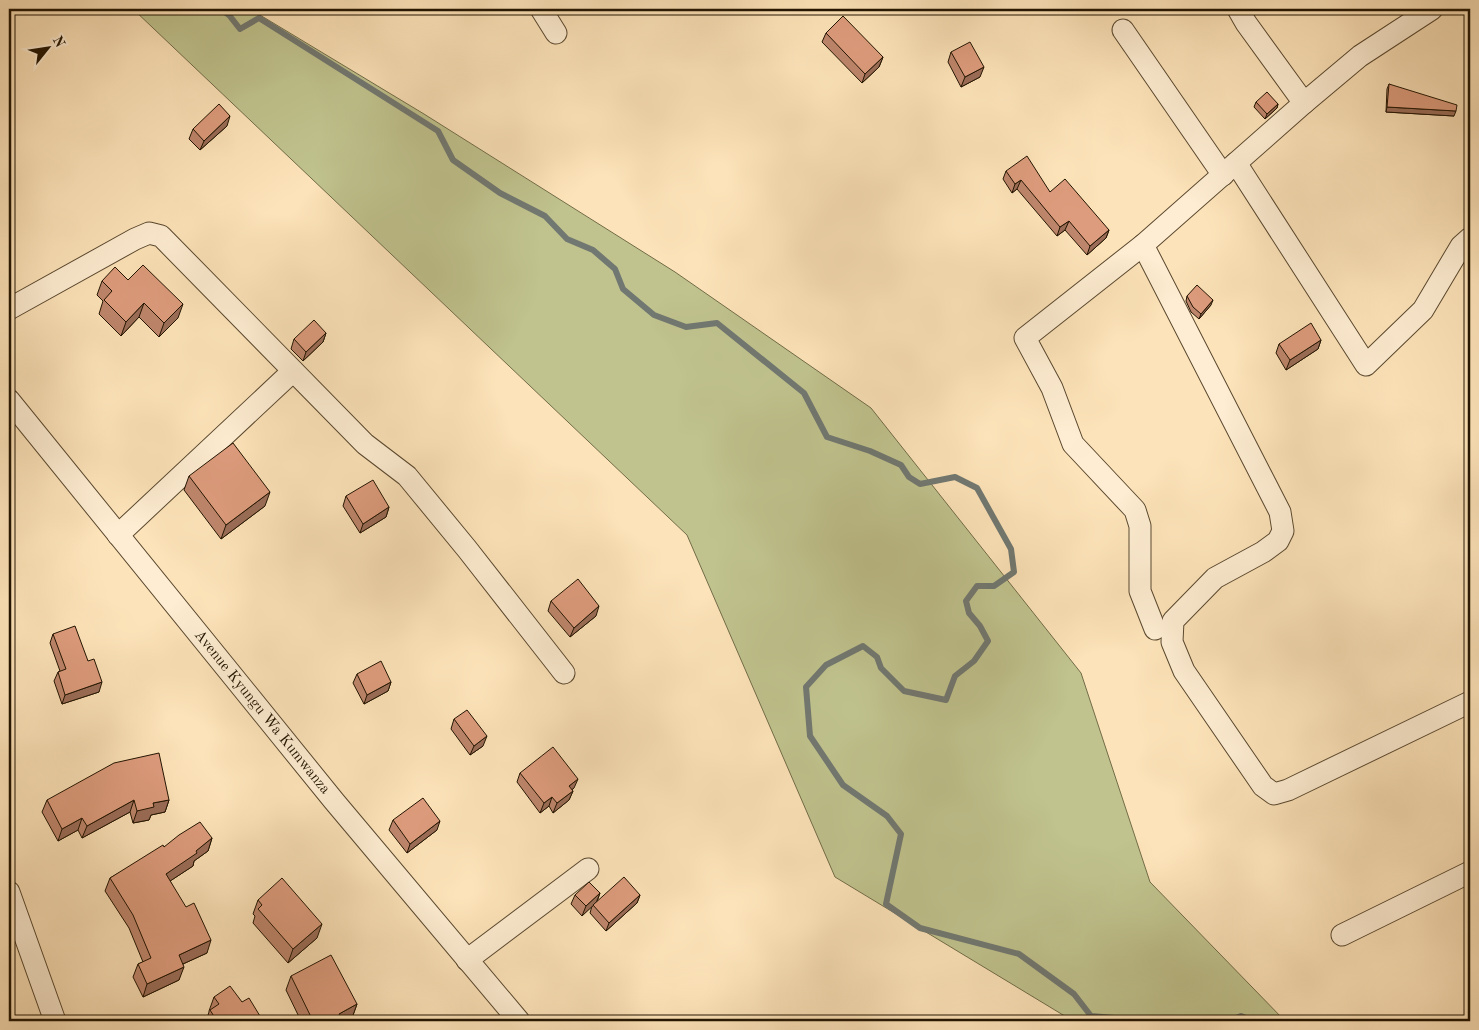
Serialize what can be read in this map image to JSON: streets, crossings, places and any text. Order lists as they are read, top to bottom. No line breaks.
{"streets":{"street":["Avenue Kyungu Wa Kumwanza"]},"north":"top right"}
